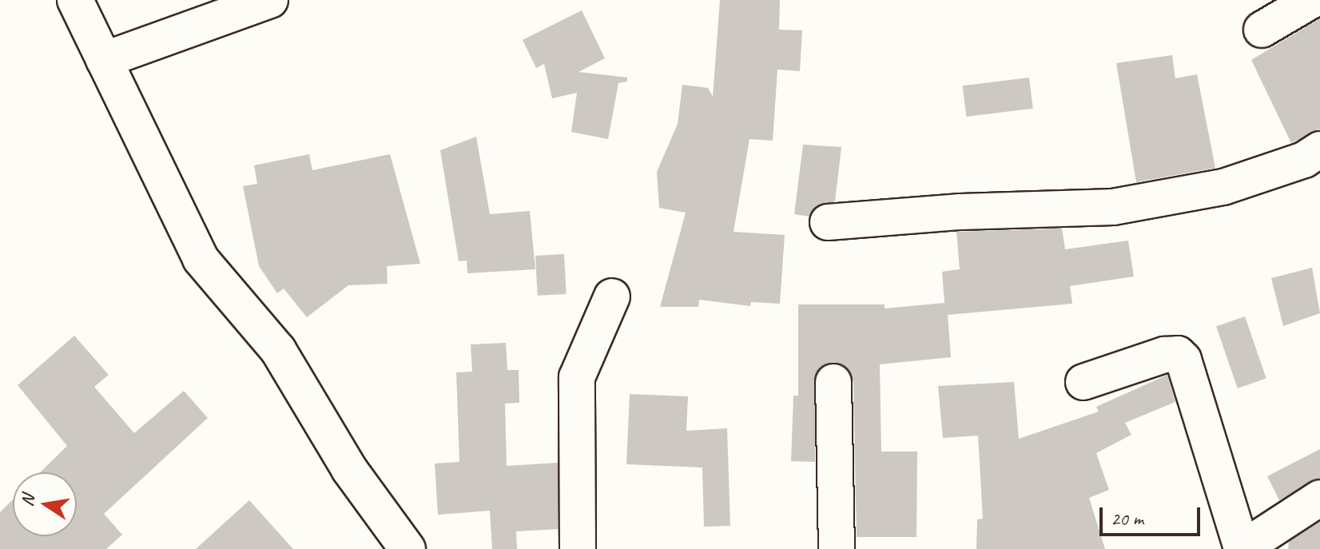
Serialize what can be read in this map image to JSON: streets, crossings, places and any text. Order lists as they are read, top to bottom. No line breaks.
{"scale_bar":"20 m","north":"left"}
